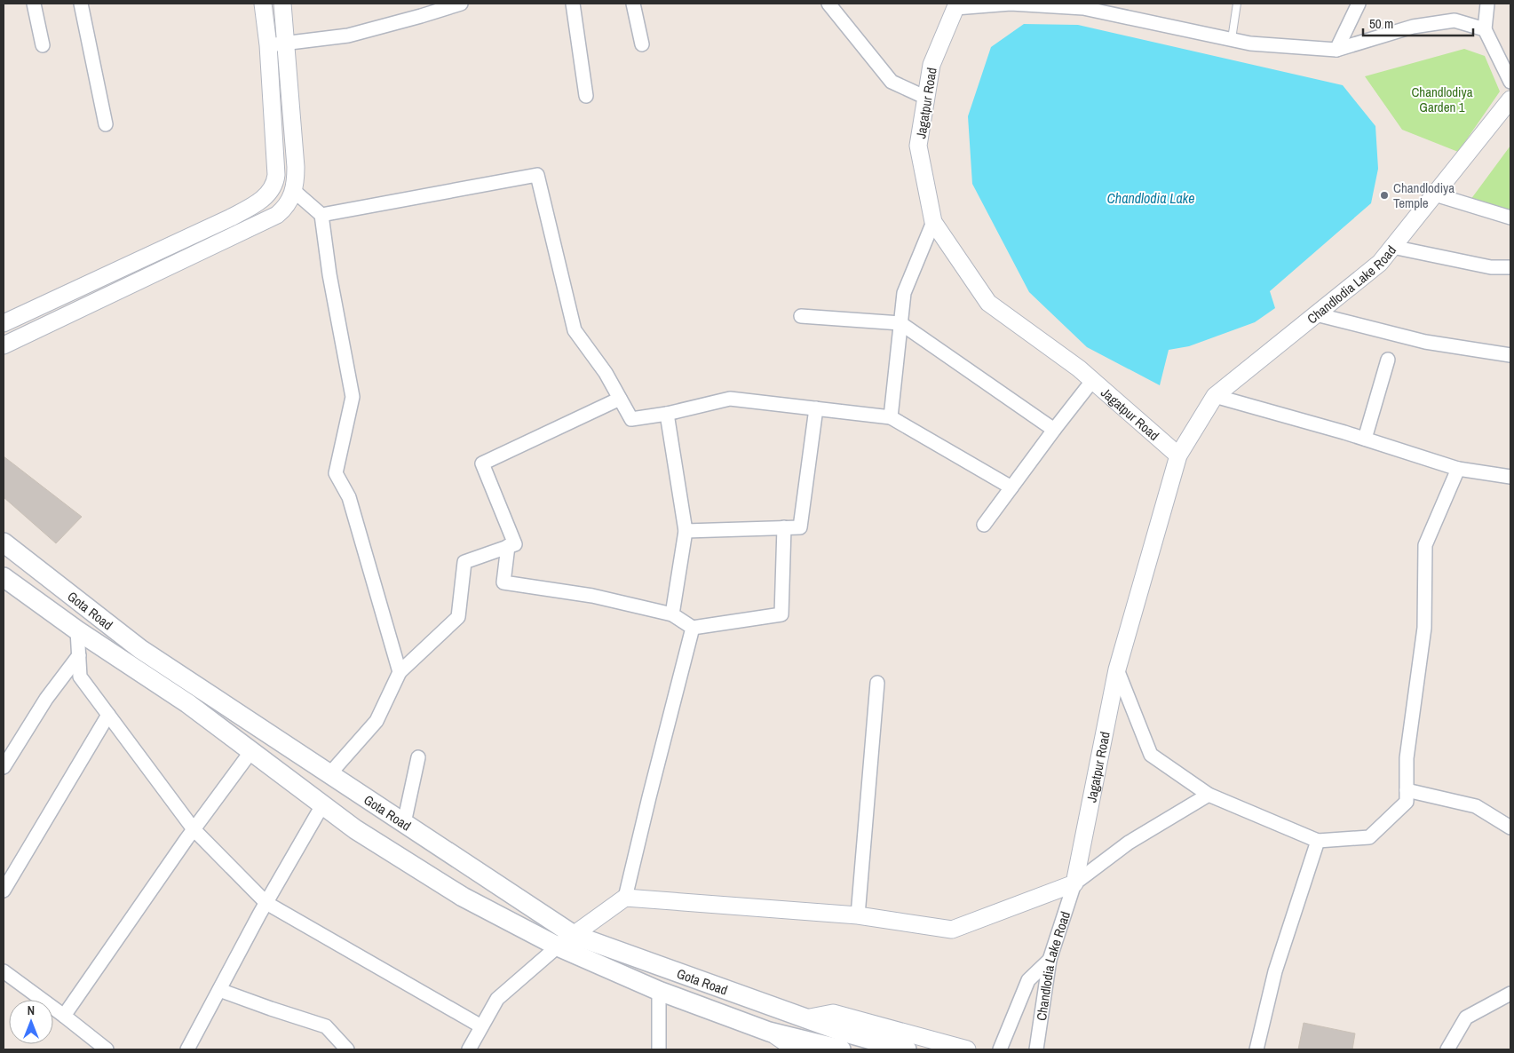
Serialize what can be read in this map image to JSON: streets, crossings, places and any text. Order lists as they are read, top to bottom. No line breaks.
{"streets":{"main road":["Gota Road"],"street":["Jagatpur Road","Chandlodia Lake Road"]},"crossings":[["Jagatpur Road","Chandlodia Lake Road"]],"water":["Chandlodia Lake"],"parks":["Chandlodiya Garden 1"],"places":["Chandlodiya Temple"],"scale_bar":"50 m","north":"top"}
